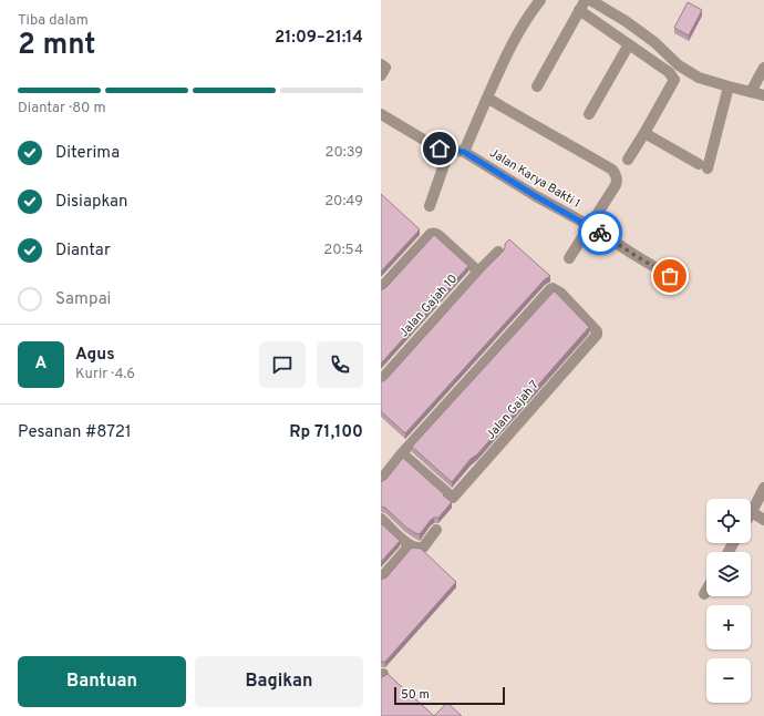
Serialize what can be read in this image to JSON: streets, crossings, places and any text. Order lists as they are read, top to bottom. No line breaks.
{"streets":{"street":["Jalan Karya Bakti 1","Jalan Gajah 10","Jalan Gajah 7"]},"scale_bar":"50 m","page":{"heading":["2 mnt","Tiba dalam","21:09–21:14"],"panel":["Agus","Kurir · 4.6","Pesanan #8721","Rp 71,100"],"bar":"Diantar · 80 m","list":[["Diterima","20:39"],["Disiapkan","20:49"],["Diantar","20:54"],"Sampai"],"round":"A","map_buttons":["+","−"],"buttons":["Bantuan","Bagikan"],"scale":"50 m"}}
